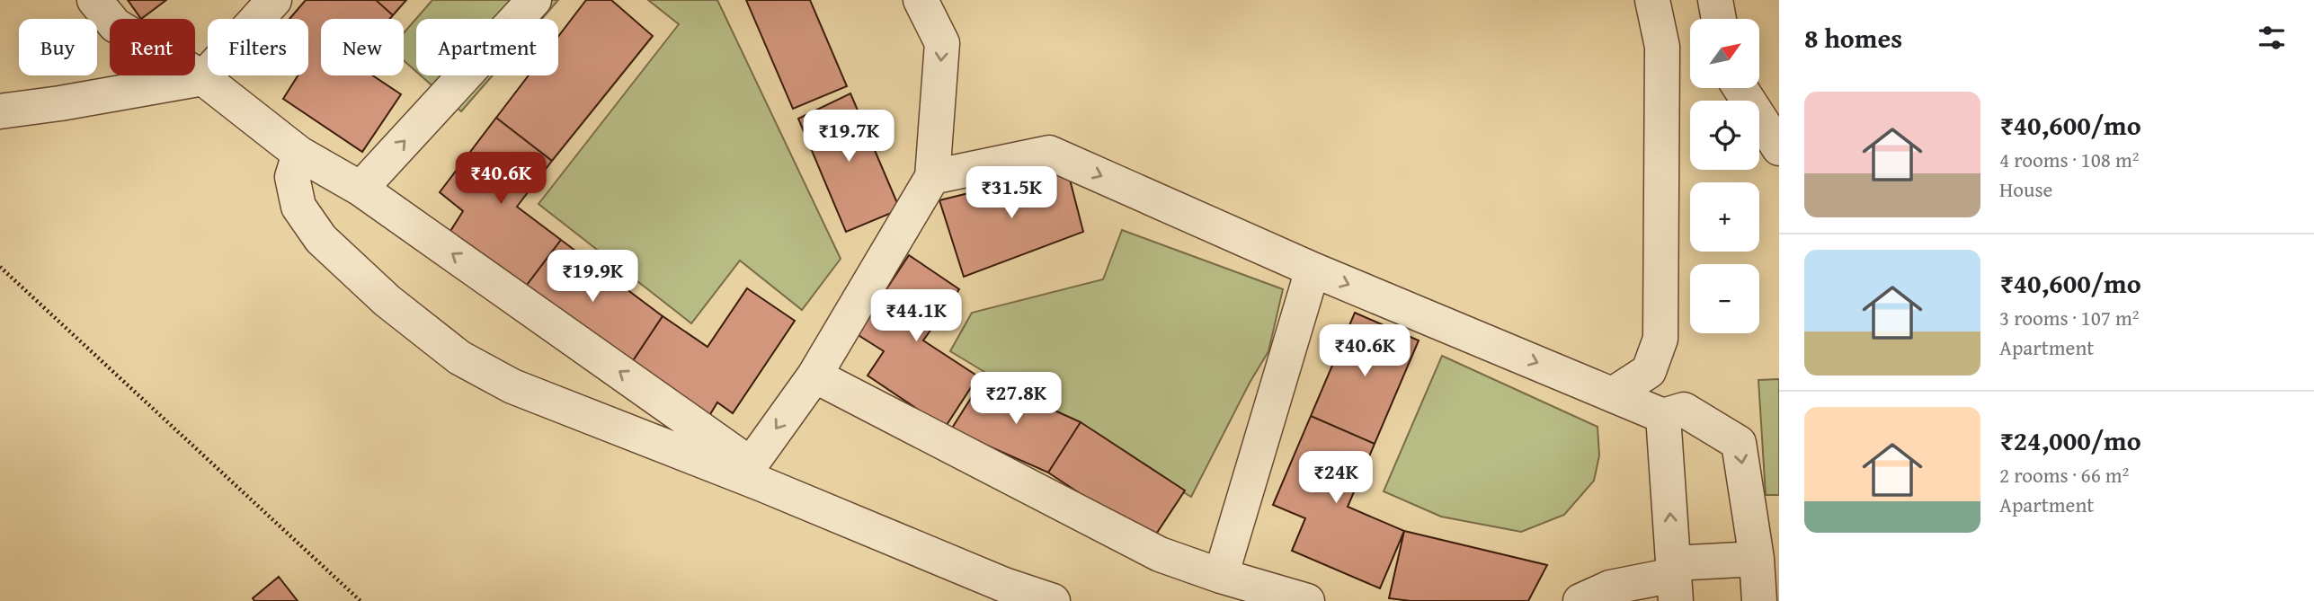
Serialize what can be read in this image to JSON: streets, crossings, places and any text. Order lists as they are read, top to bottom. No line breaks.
{"north":"top right","page":{"heading":"8 homes","map_buttons":["+","−"],"chip":["Buy","Rent","Filters","New","Apartment"],"list":[{"name":"₹40,600/mo","note":"4 rooms · 108 m² · House"},{"name":"₹40,600/mo","note":"3 rooms · 107 m² · Apartment"},{"name":"₹24,000/mo","note":"2 rooms · 66 m² · Apartment"}],"price":["₹19.7K","₹40.6K","₹31.5K","₹19.9K","₹44.1K","₹40.6K","₹27.8K","₹24K"]}}
